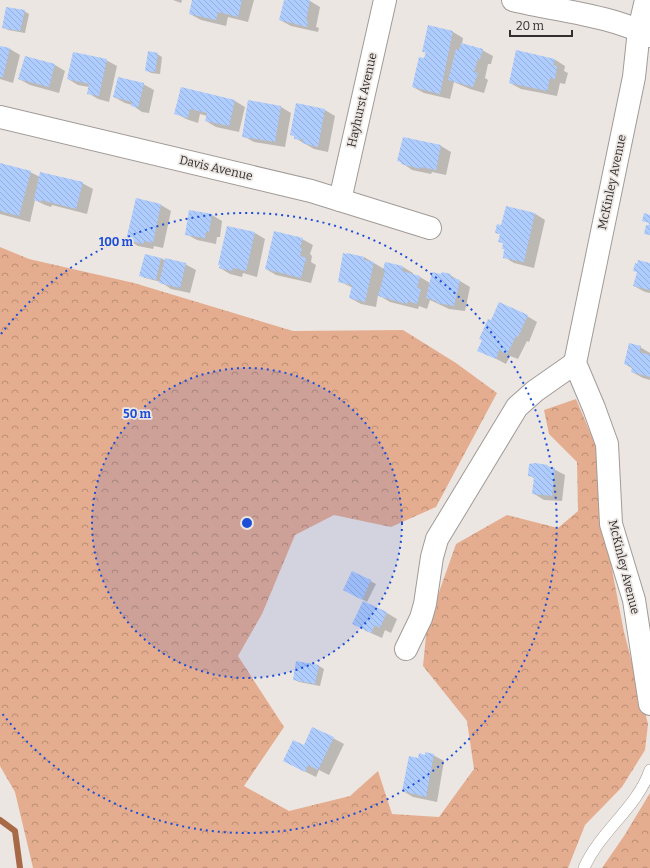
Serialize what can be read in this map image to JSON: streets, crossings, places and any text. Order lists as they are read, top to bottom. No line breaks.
{"streets":{"street":["Hayhurst Avenue","Davis Avenue","McKinley Avenue"]},"crossings":[["Hayhurst Avenue","Davis Avenue"]],"scale_bar":"20 m","rings":["100 m","50 m"]}
